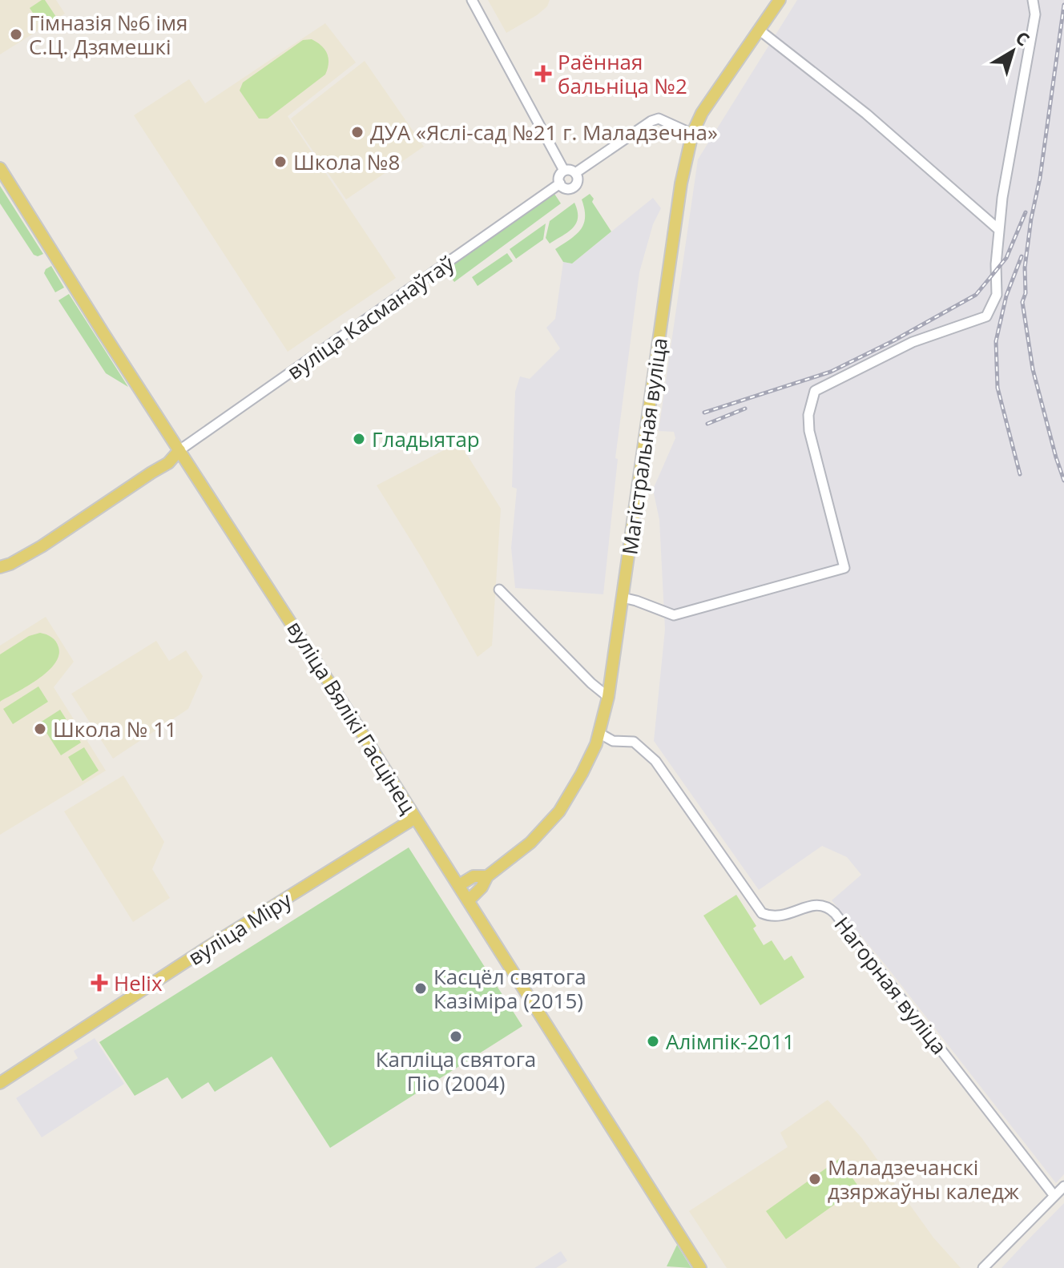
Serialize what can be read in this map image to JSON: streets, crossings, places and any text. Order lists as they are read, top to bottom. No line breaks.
{"streets":{"main road":["Магістральная вуліца","вуліца Вялікі Гасцінец","вуліца Міру"],"street":["вуліца Касманаўтаў","Нагорная вуліца"]},"crossings":[["вуліца Касманаўтаў","вуліца Вялікі Гасцінец"],["Магістральная вуліца","Нагорная вуліца"],["вуліца Вялікі Гасцінец","вуліца Міру"]],"places":{"other":["Гімназія №6 iмя С.Ц. Дзямешкi","ДУА «Яслі-сад №21 г. Маладзечна»","Школа №8","Гладыятар","Школа № 11","Касцёл святога Казіміра (2015)","Капліца святога Піо (2004)","Алімпік-2011","Маладзечанскі дзяржаўны каледж"],"health":["Раённая бальніца №2","Helix"]},"north":"top right"}
